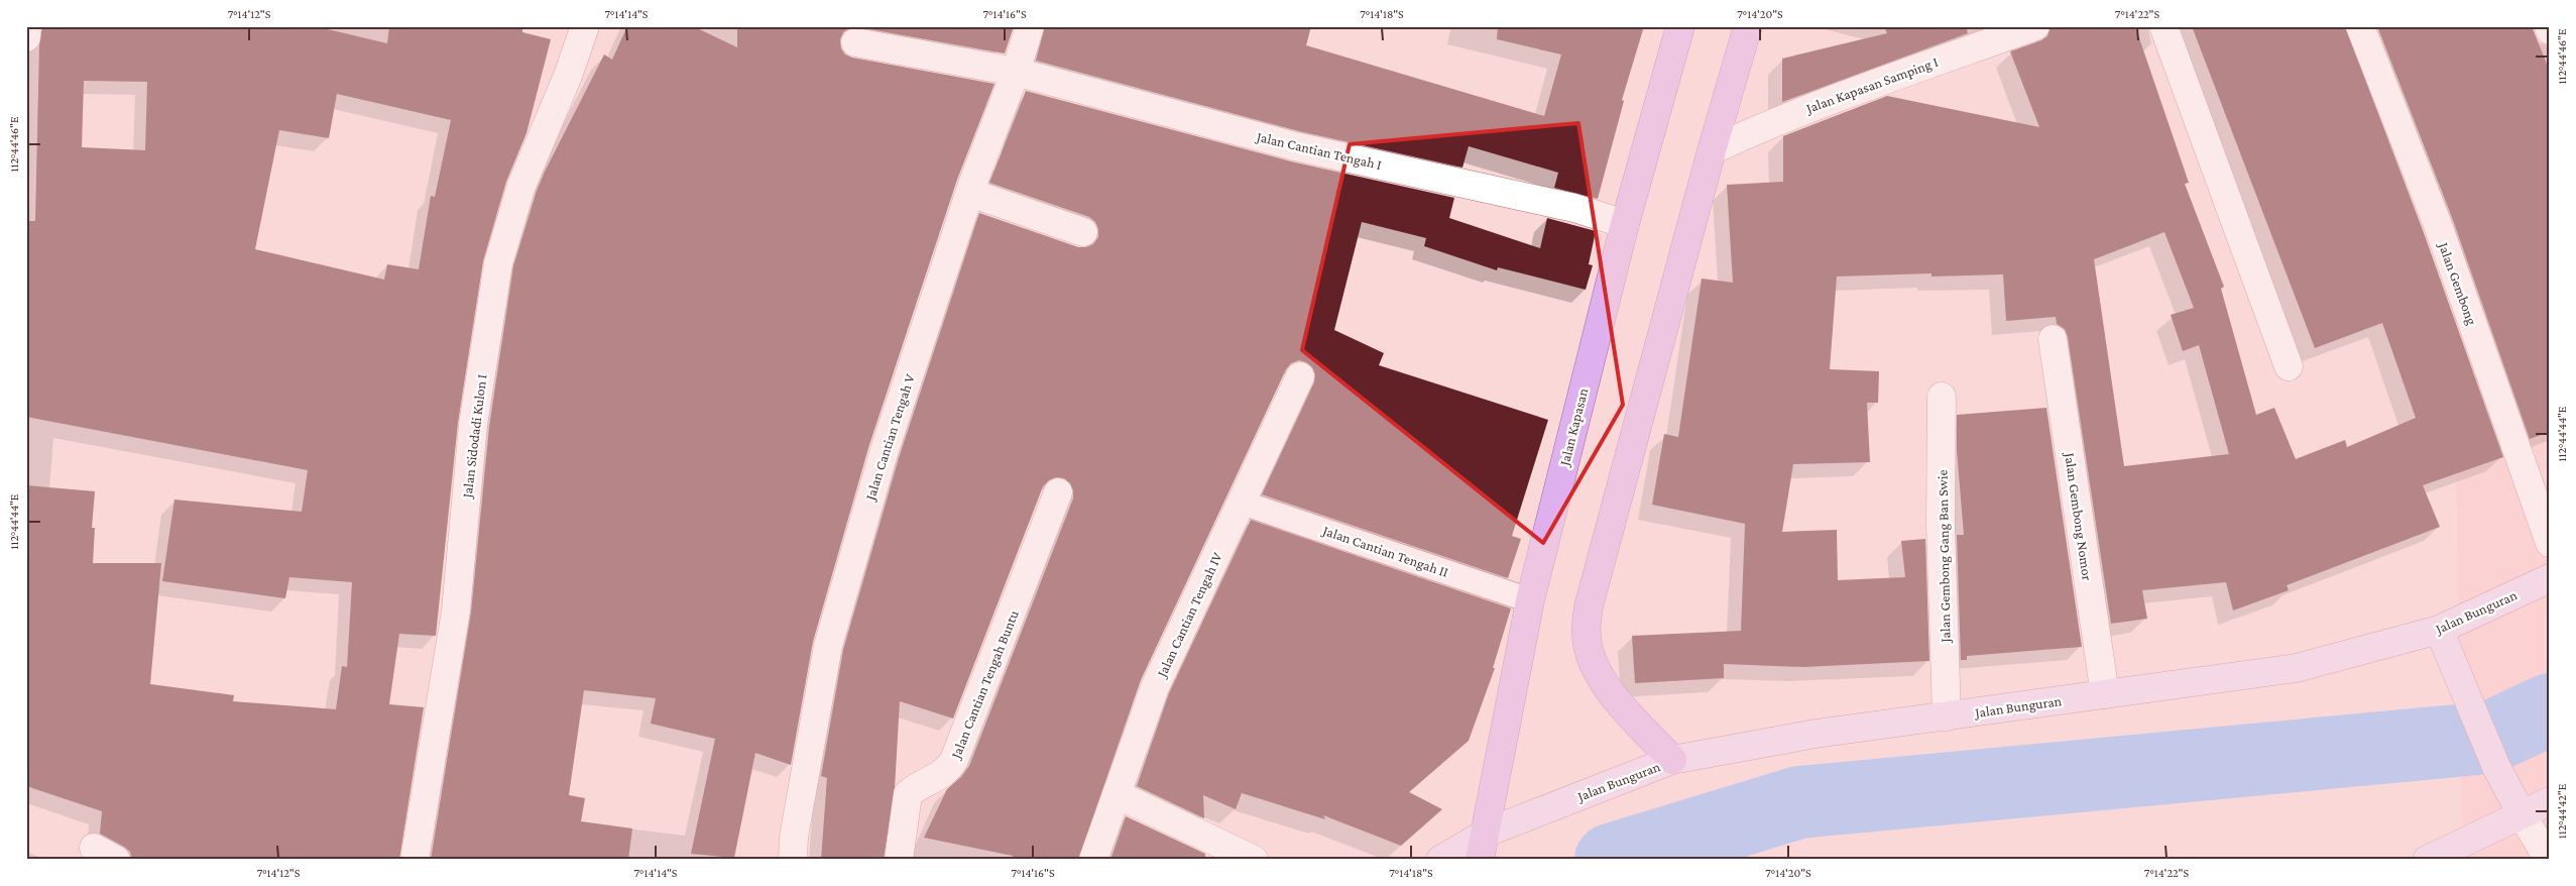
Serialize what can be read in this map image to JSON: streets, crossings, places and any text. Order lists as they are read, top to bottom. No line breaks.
{"streets":{"main road":["Jalan Kapasan","Jalan Bunguran"],"street":["Jalan Kapasan Samping I","Jalan Cantian Tengah I","Jalan Gembong","Jalan Sidodadi Kulon I","Jalan Cantian Tengah V","Jalan Gembong Nomor","Jalan Gembong Gang Ban Swie","Jalan Cantian Tengah IV","Jalan Cantian Tengah Buntu"],"lane":["Jalan Cantian Tengah II"]},"crossings":[["Jalan Cantian Tengah I","Jalan Kapasan"],["Jalan Cantian Tengah I","Jalan Cantian Tengah V"],["Jalan Kapasan","Jalan Cantian Tengah II"],["Jalan Kapasan","Jalan Bunguran"],["Jalan Gembong Nomor","Jalan Bunguran"],["Jalan Cantian Tengah II","Jalan Cantian Tengah IV"],["Jalan Gembong Gang Ban Swie","Jalan Bunguran"]],"coordinates":["7°14'12\"S","7°14'14\"S","7°14'16\"S","7°14'18\"S","7°14'20\"S","7°14'22\"S","112°44'46\"E","112°44'44\"E","112°44'42\"E"]}
